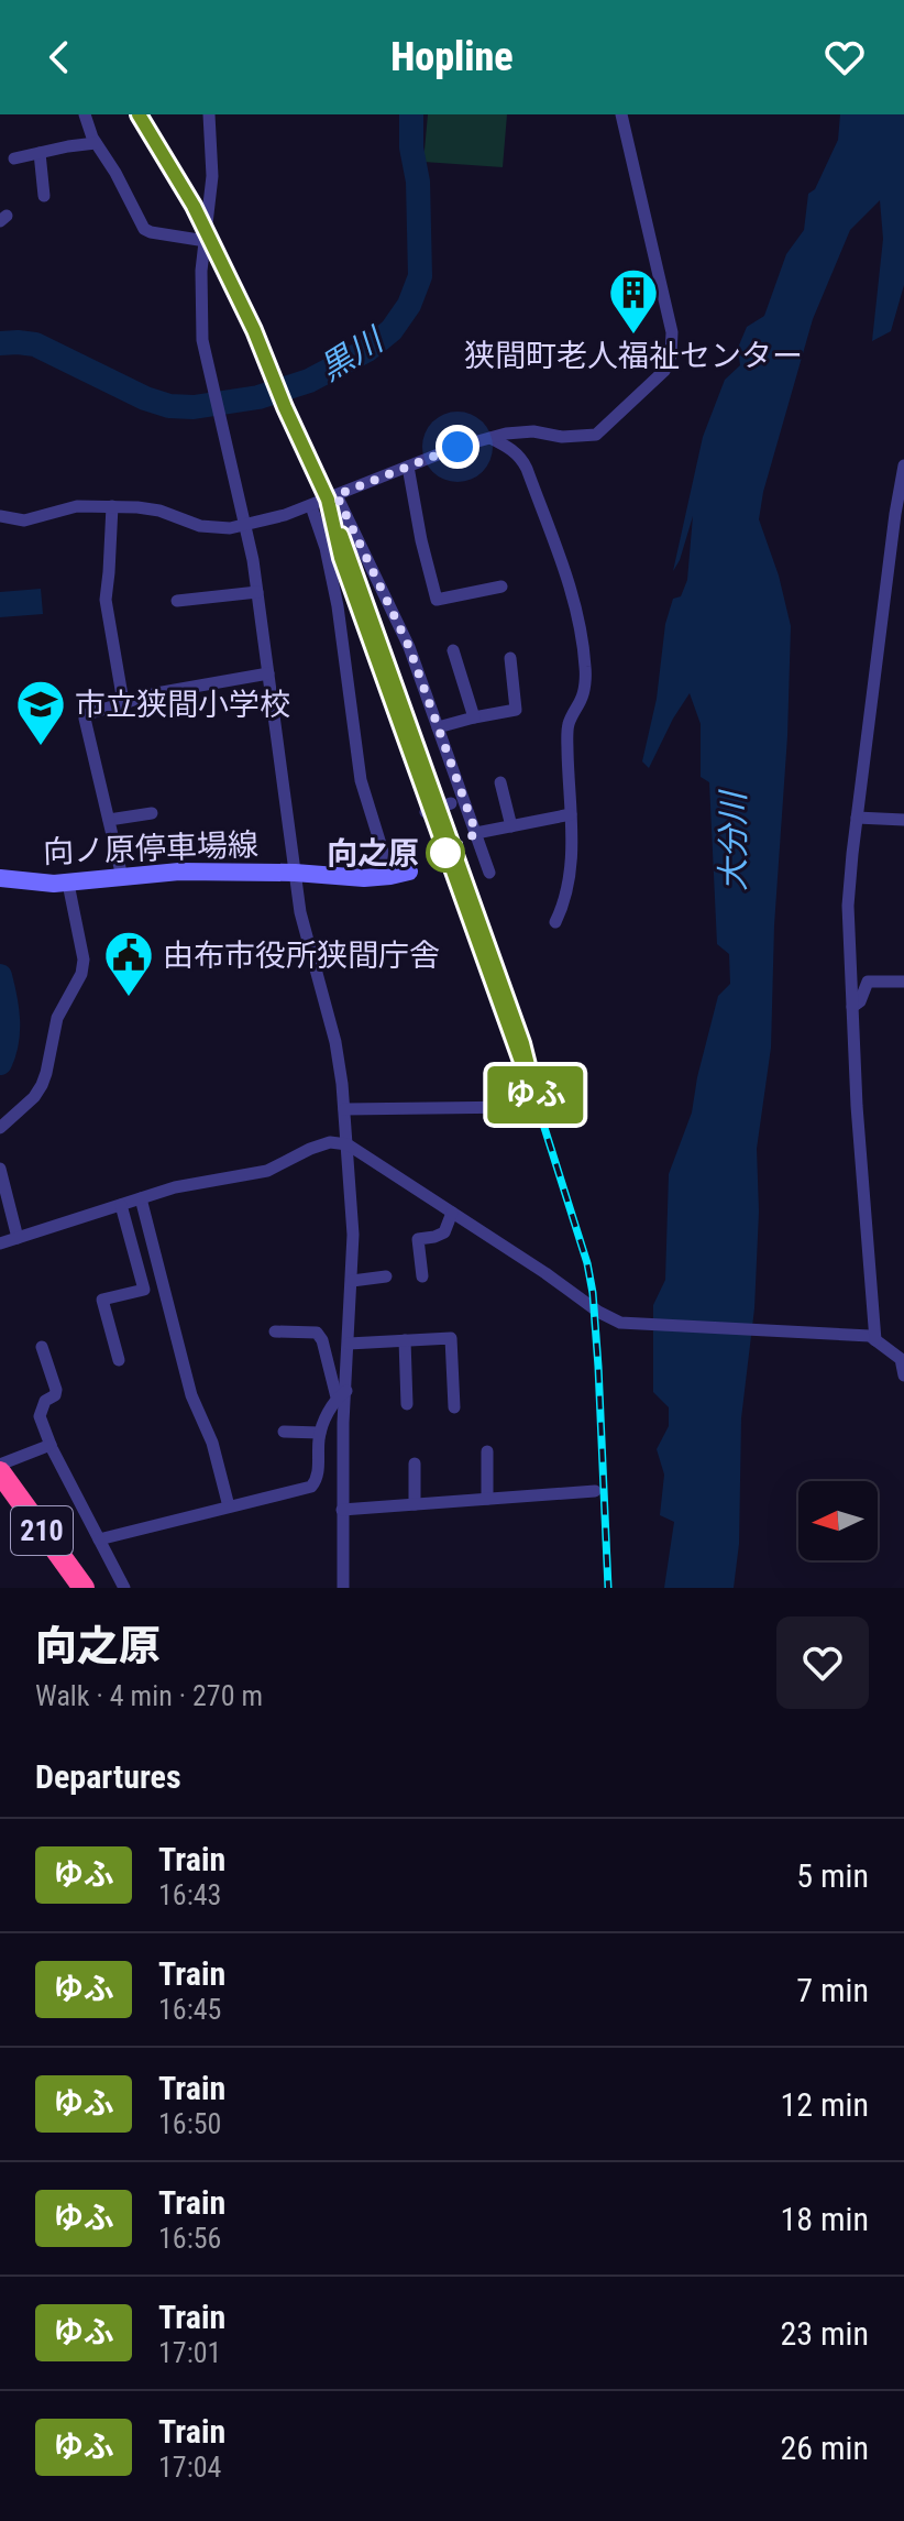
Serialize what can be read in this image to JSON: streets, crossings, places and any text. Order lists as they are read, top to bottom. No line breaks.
{"streets":{"highway":["210"],"main road":["向ノ原停車場線"]},"water":["黒川","大分川"],"places":{"building":["狭間町老人福祉センター"],"school or university":["市立狭間小学校"],"other":["向之原"],"public building":["由布市役所狭間庁舎"]},"north":"left","page":{"header":"Hopline","on_map":"ゆふ","heading":[["向之原","Walk · 4 min · 270 m"],"Departures"],"list":[{"mark":"ゆふ","name":"Train","note":"16:43","value":"5 min"},{"mark":"ゆふ","name":"Train","note":"16:45","value":"7 min"},{"mark":"ゆふ","name":"Train","note":"16:50","value":"12 min"},{"mark":"ゆふ","name":"Train","note":"16:56","value":"18 min"},{"mark":"ゆふ","name":"Train","note":"17:01","value":"23 min"},{"mark":"ゆふ","name":"Train","note":"17:04","value":"26 min"}]}}
